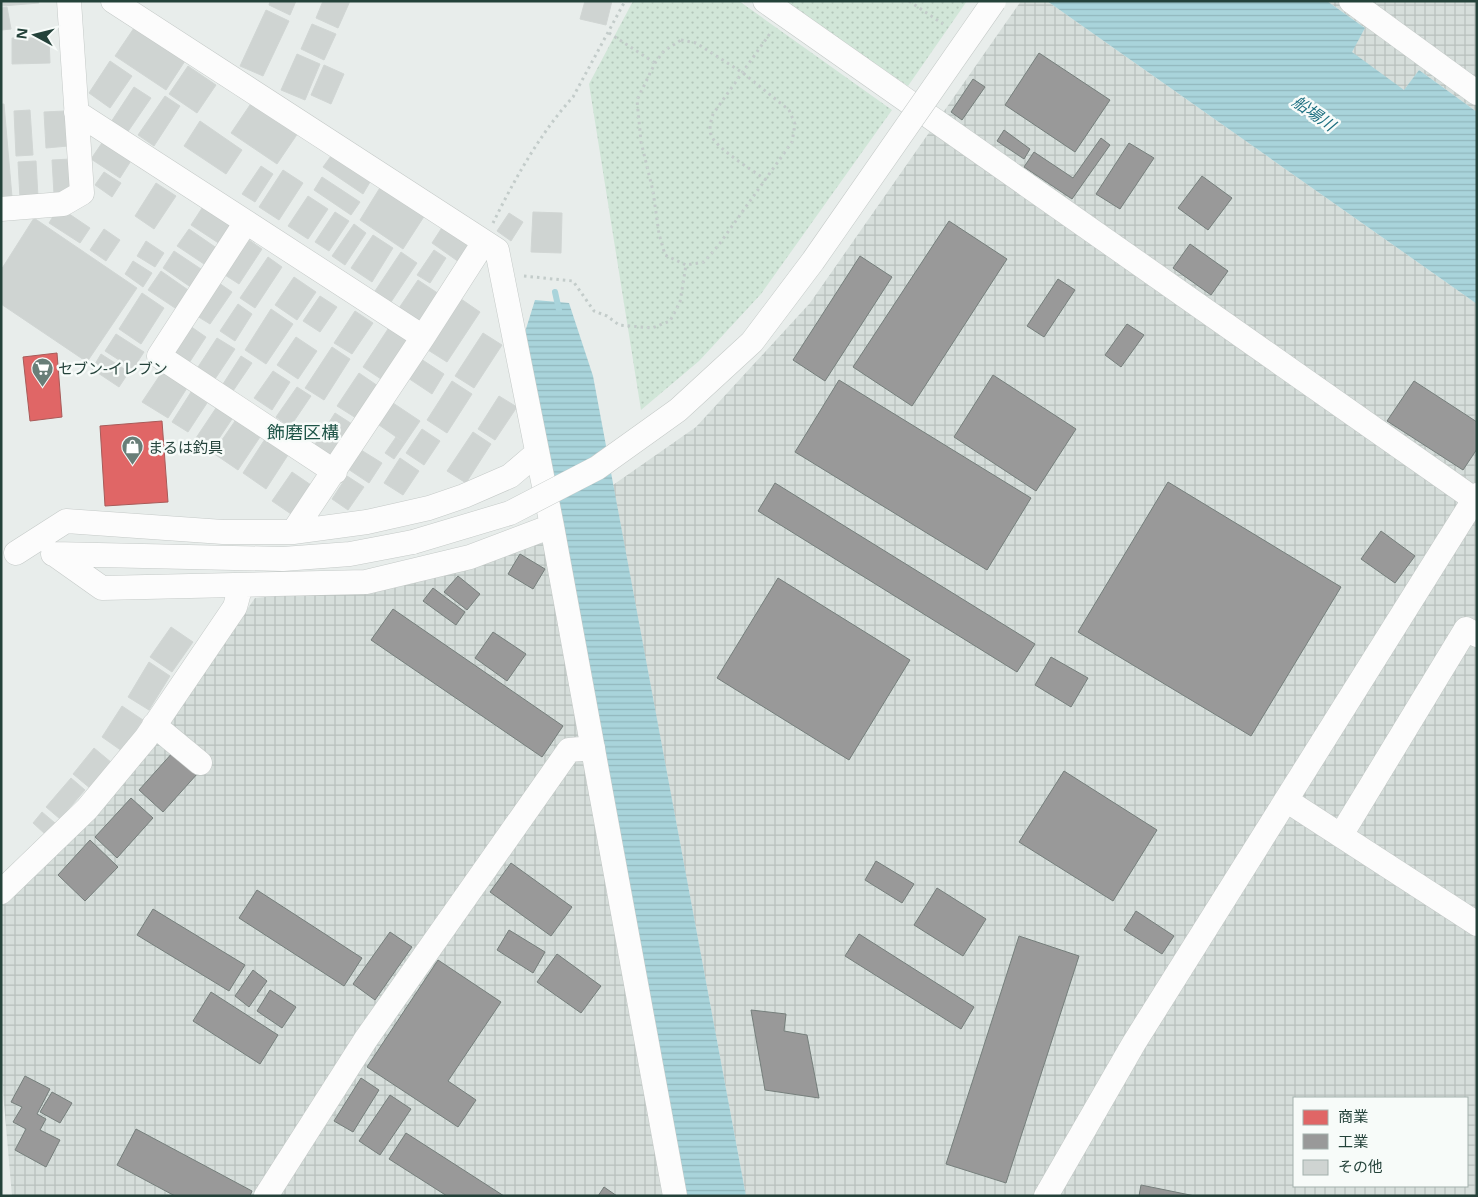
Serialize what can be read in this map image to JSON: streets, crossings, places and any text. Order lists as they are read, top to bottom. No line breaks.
{"districts":["飾磨区構"],"water":["船場川"],"places":{"supermarket":["セブン-イレブン"],"shop":["まるは釣具"]},"legend":["商業","工業","その他"],"north":"left"}
